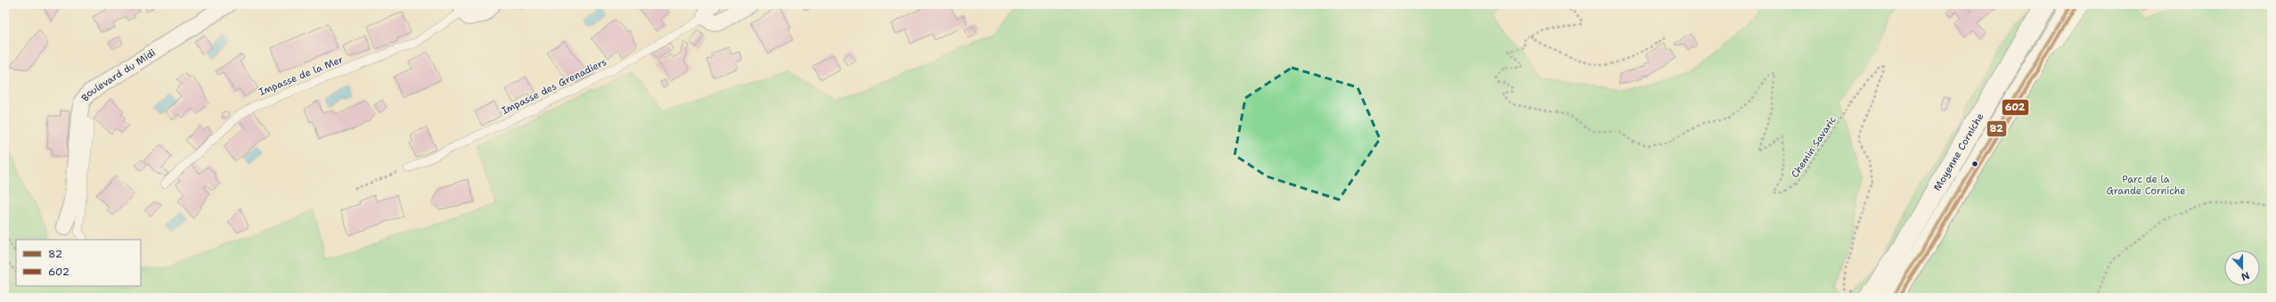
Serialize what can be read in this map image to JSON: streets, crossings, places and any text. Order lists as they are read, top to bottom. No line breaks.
{"streets":{"main road":["Moyenne Corniche"],"street":["Boulevard du Midi"],"lane":["Impasse de la Mer","Impasse des Grenadiers"],"path":["Chemin Savaric"]},"parks":["Parc de la Grande Corniche"],"lines":["transit line 82","transit line 602"],"legend":["82","602"],"north":"bottom"}
